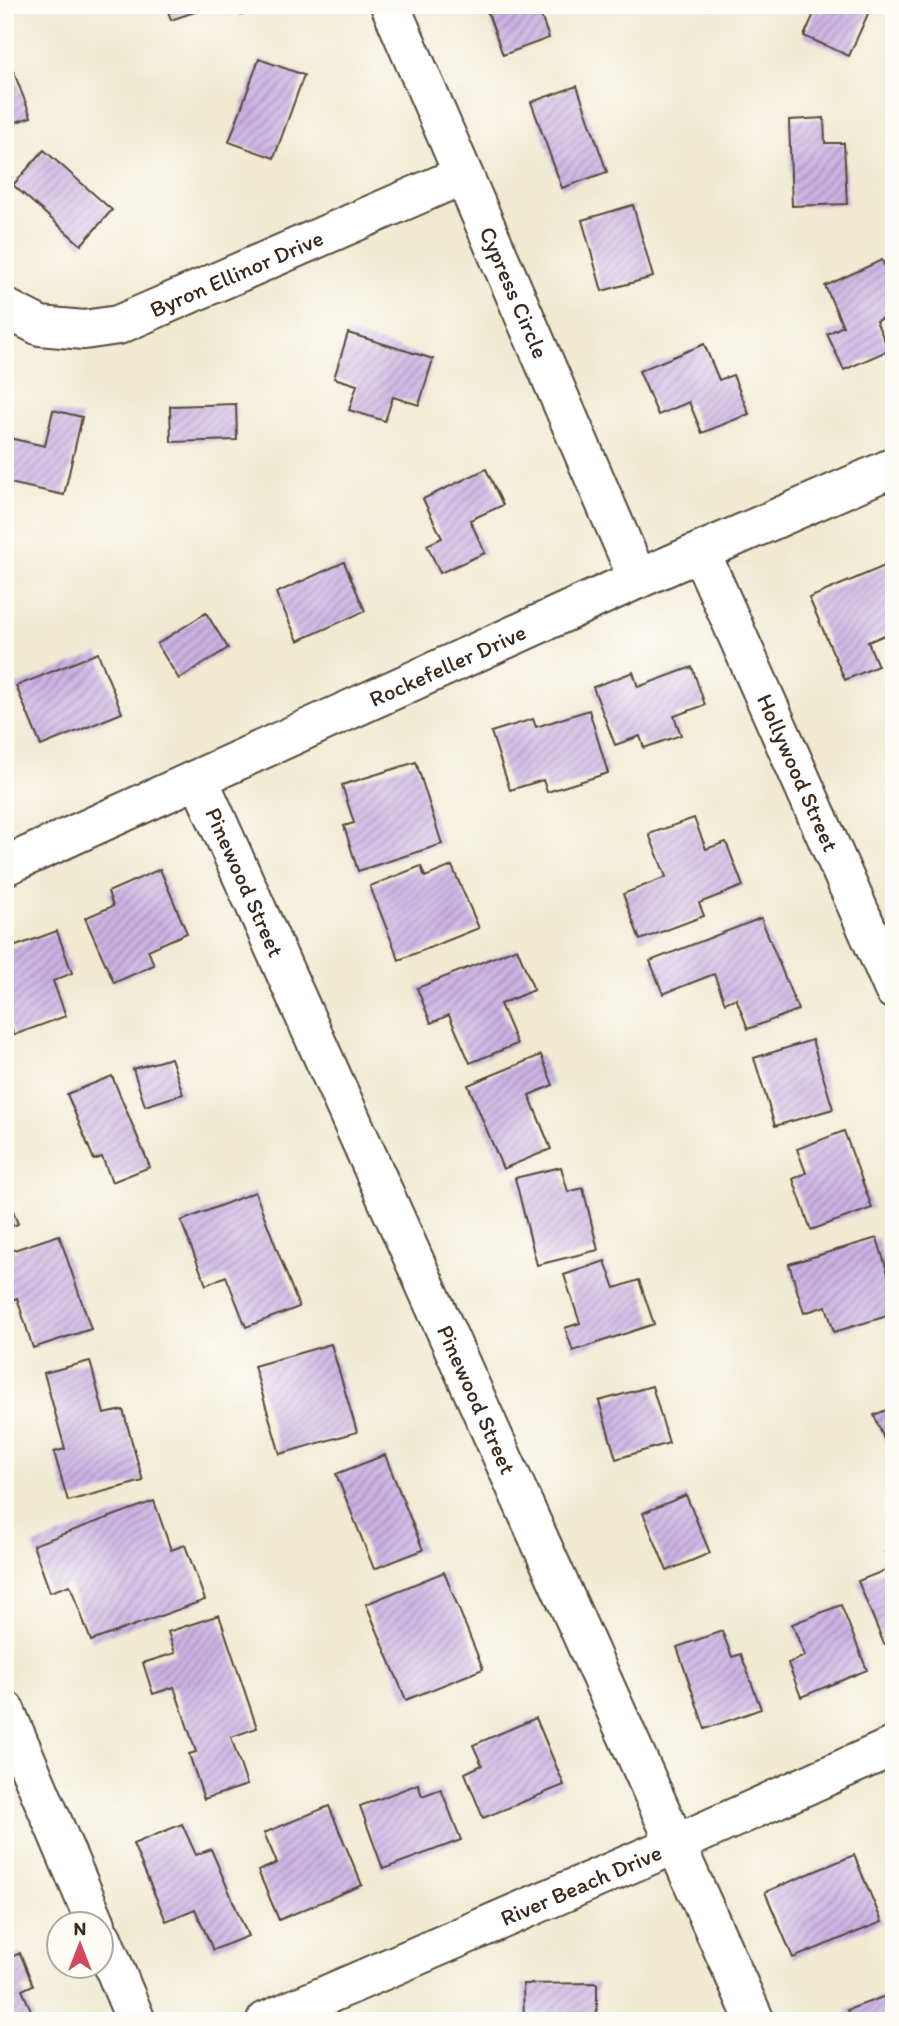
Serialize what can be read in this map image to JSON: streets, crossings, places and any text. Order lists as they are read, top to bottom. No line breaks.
{"streets":{"street":["Byron Ellinor Drive","Cypress Circle","Rockefeller Drive","Hollywood Street","Pinewood Street","River Beach Drive"]},"crossings":[["Byron Ellinor Drive","Cypress Circle"],["Cypress Circle","Rockefeller Drive"],["Rockefeller Drive","Hollywood Street"],["Rockefeller Drive","Pinewood Street"],["Pinewood Street","River Beach Drive"]],"north":"top"}
